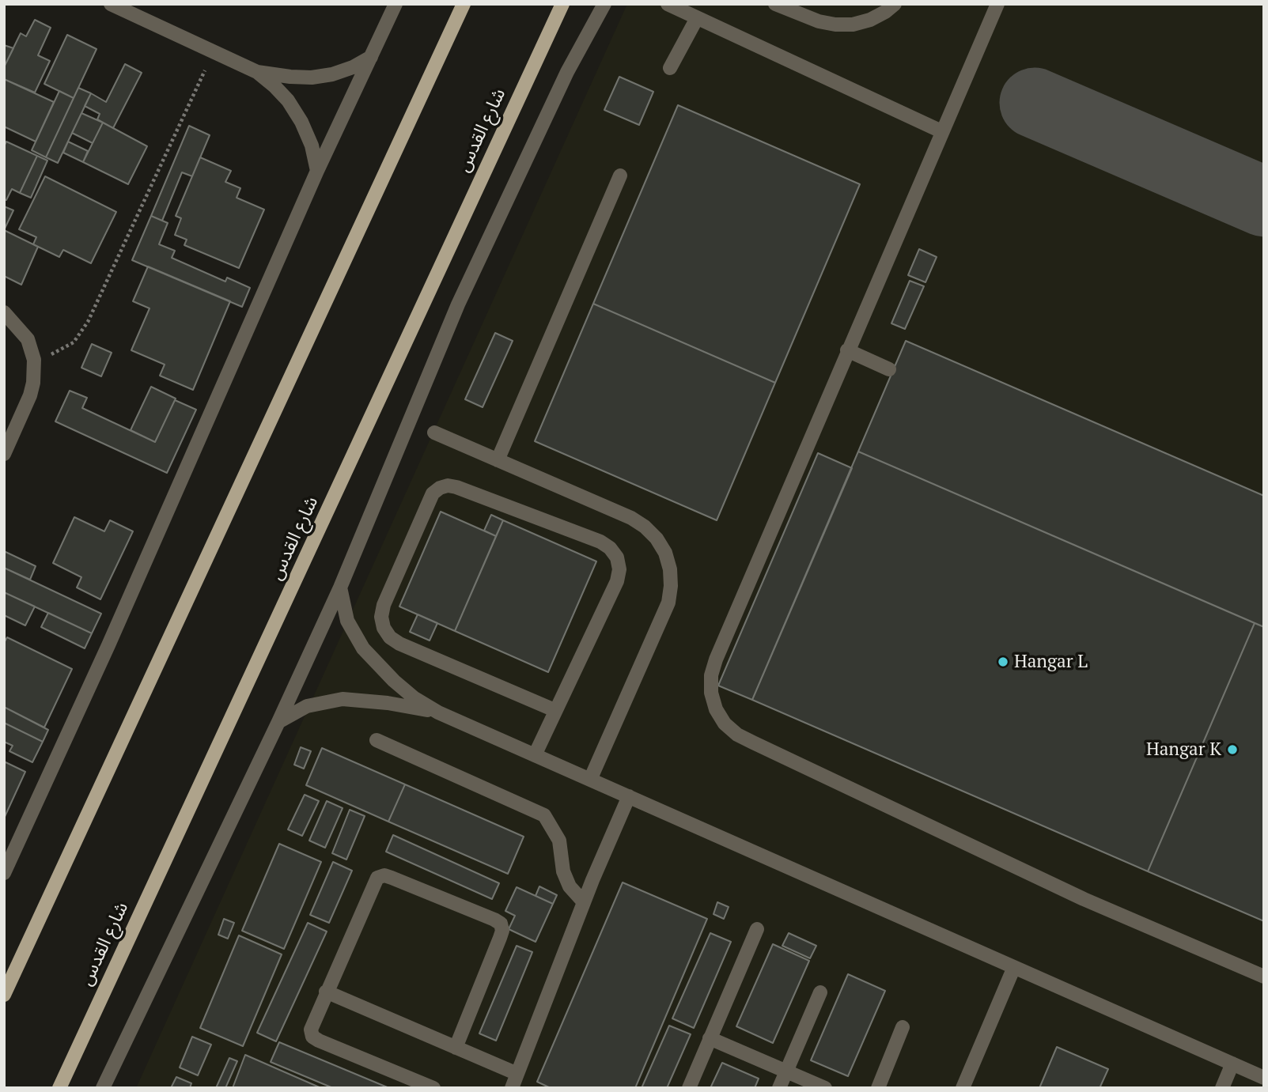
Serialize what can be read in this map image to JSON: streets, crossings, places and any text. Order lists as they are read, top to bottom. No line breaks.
{"streets":{"main road":["شارع القدس"]},"places":["Hangar L","Hangar K"]}
